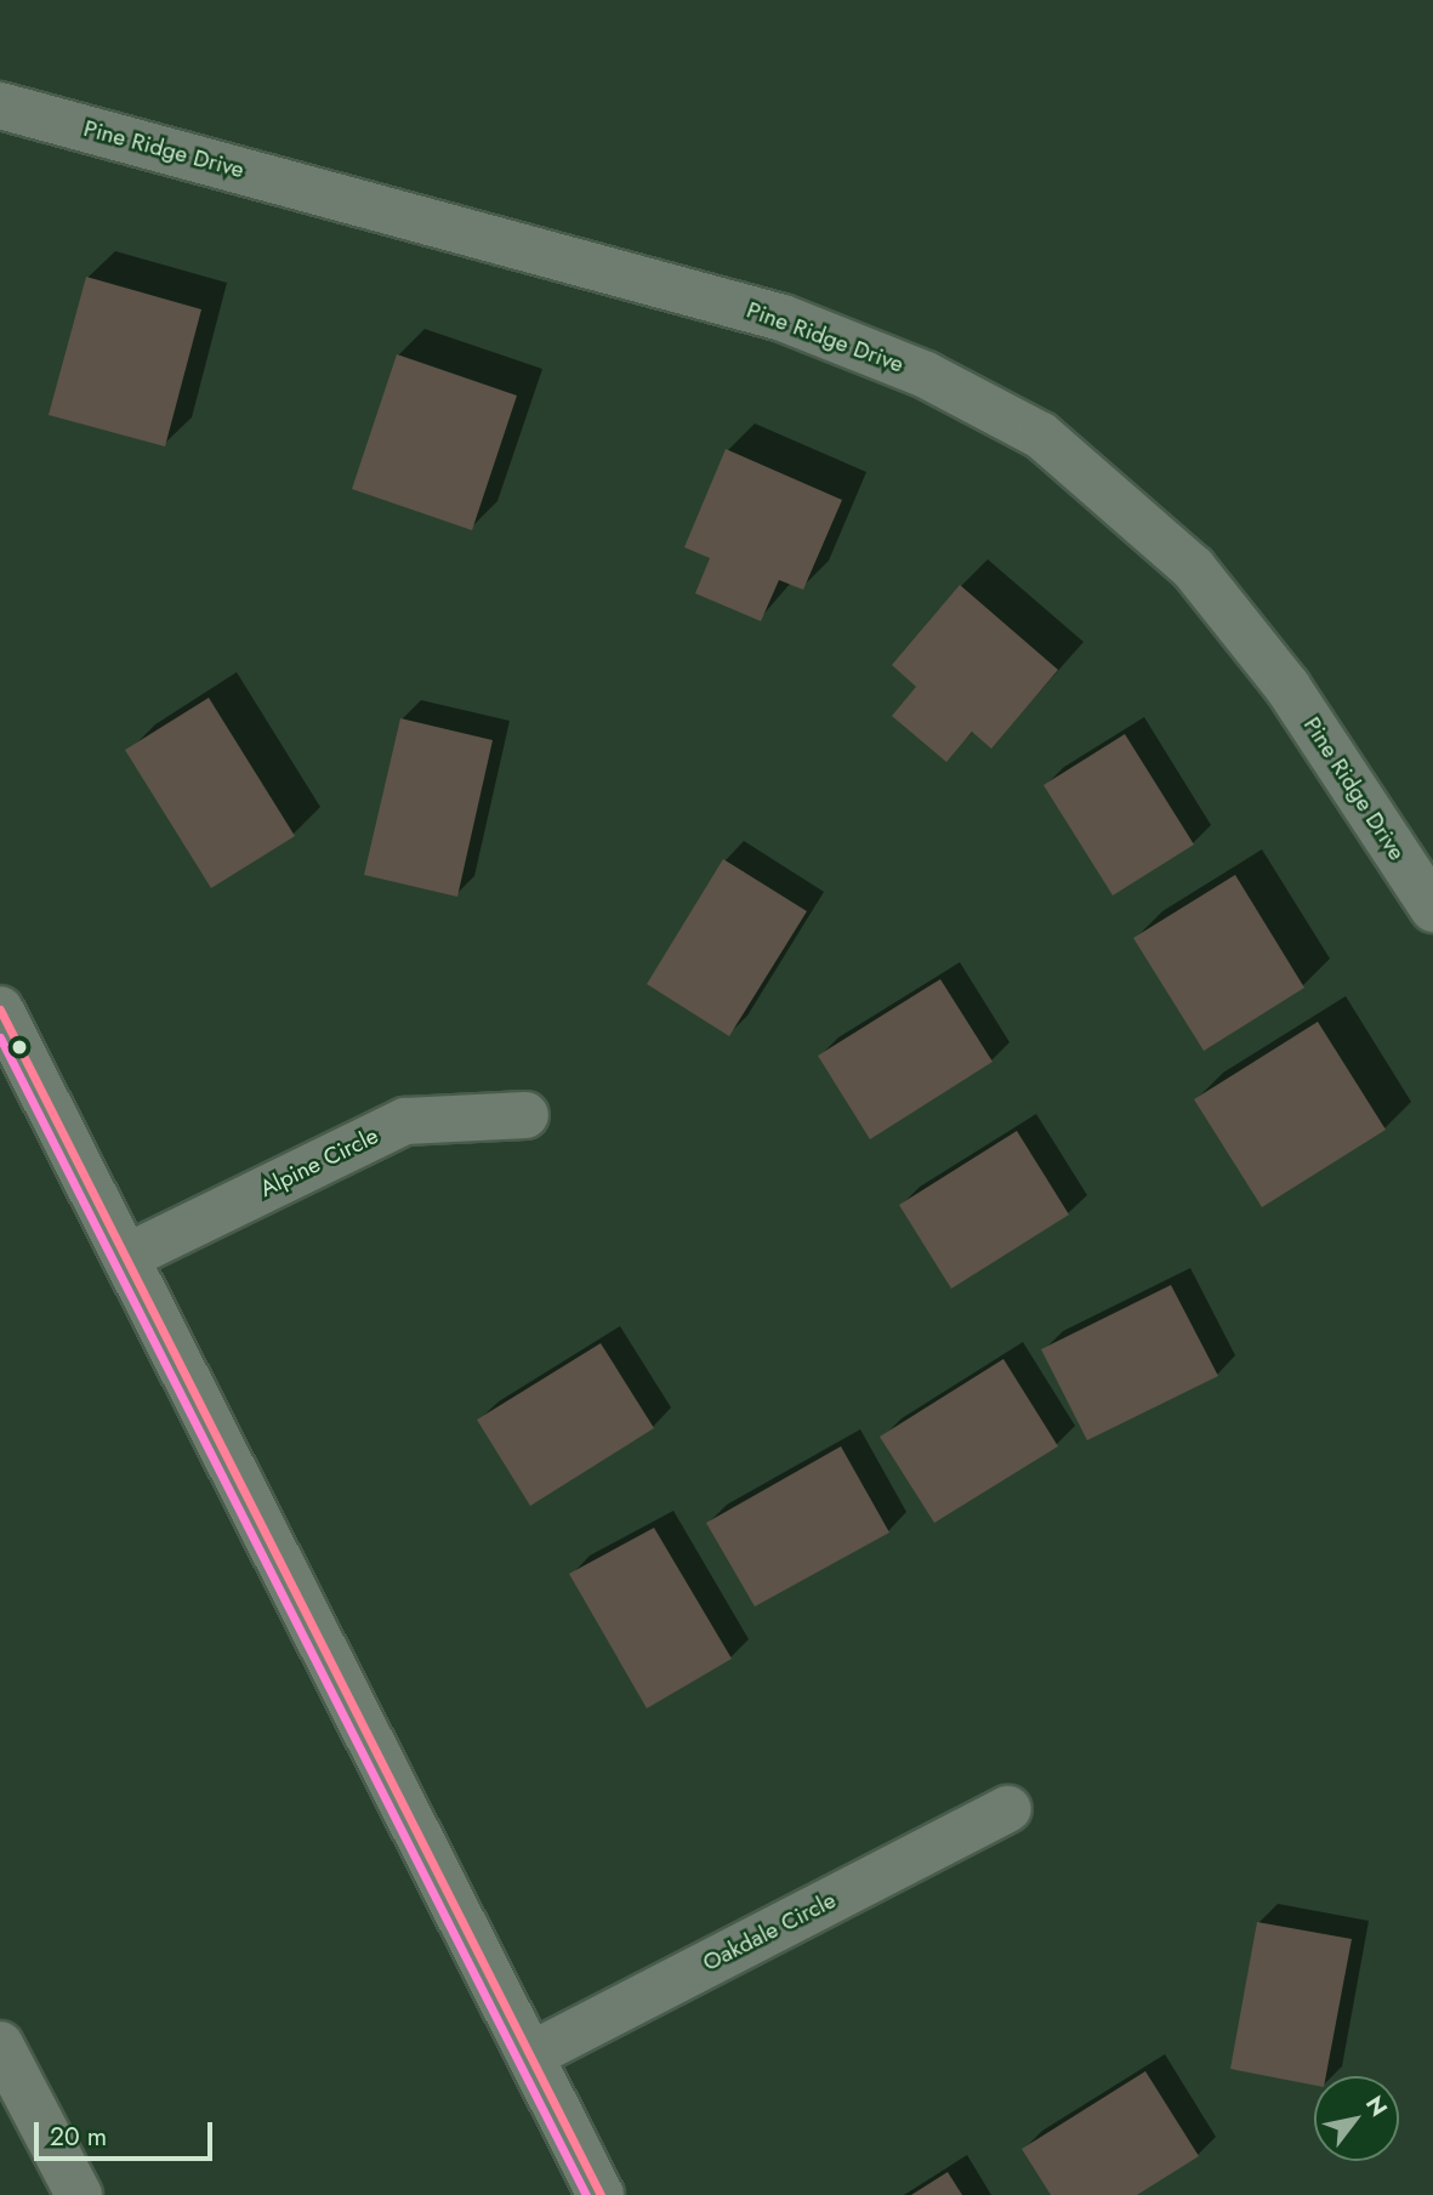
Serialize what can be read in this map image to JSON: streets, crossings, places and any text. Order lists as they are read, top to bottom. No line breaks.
{"streets":{"street":["Pine Ridge Drive","Alpine Circle","Oakdale Circle"]},"scale_bar":"20 m","north":"top right"}
